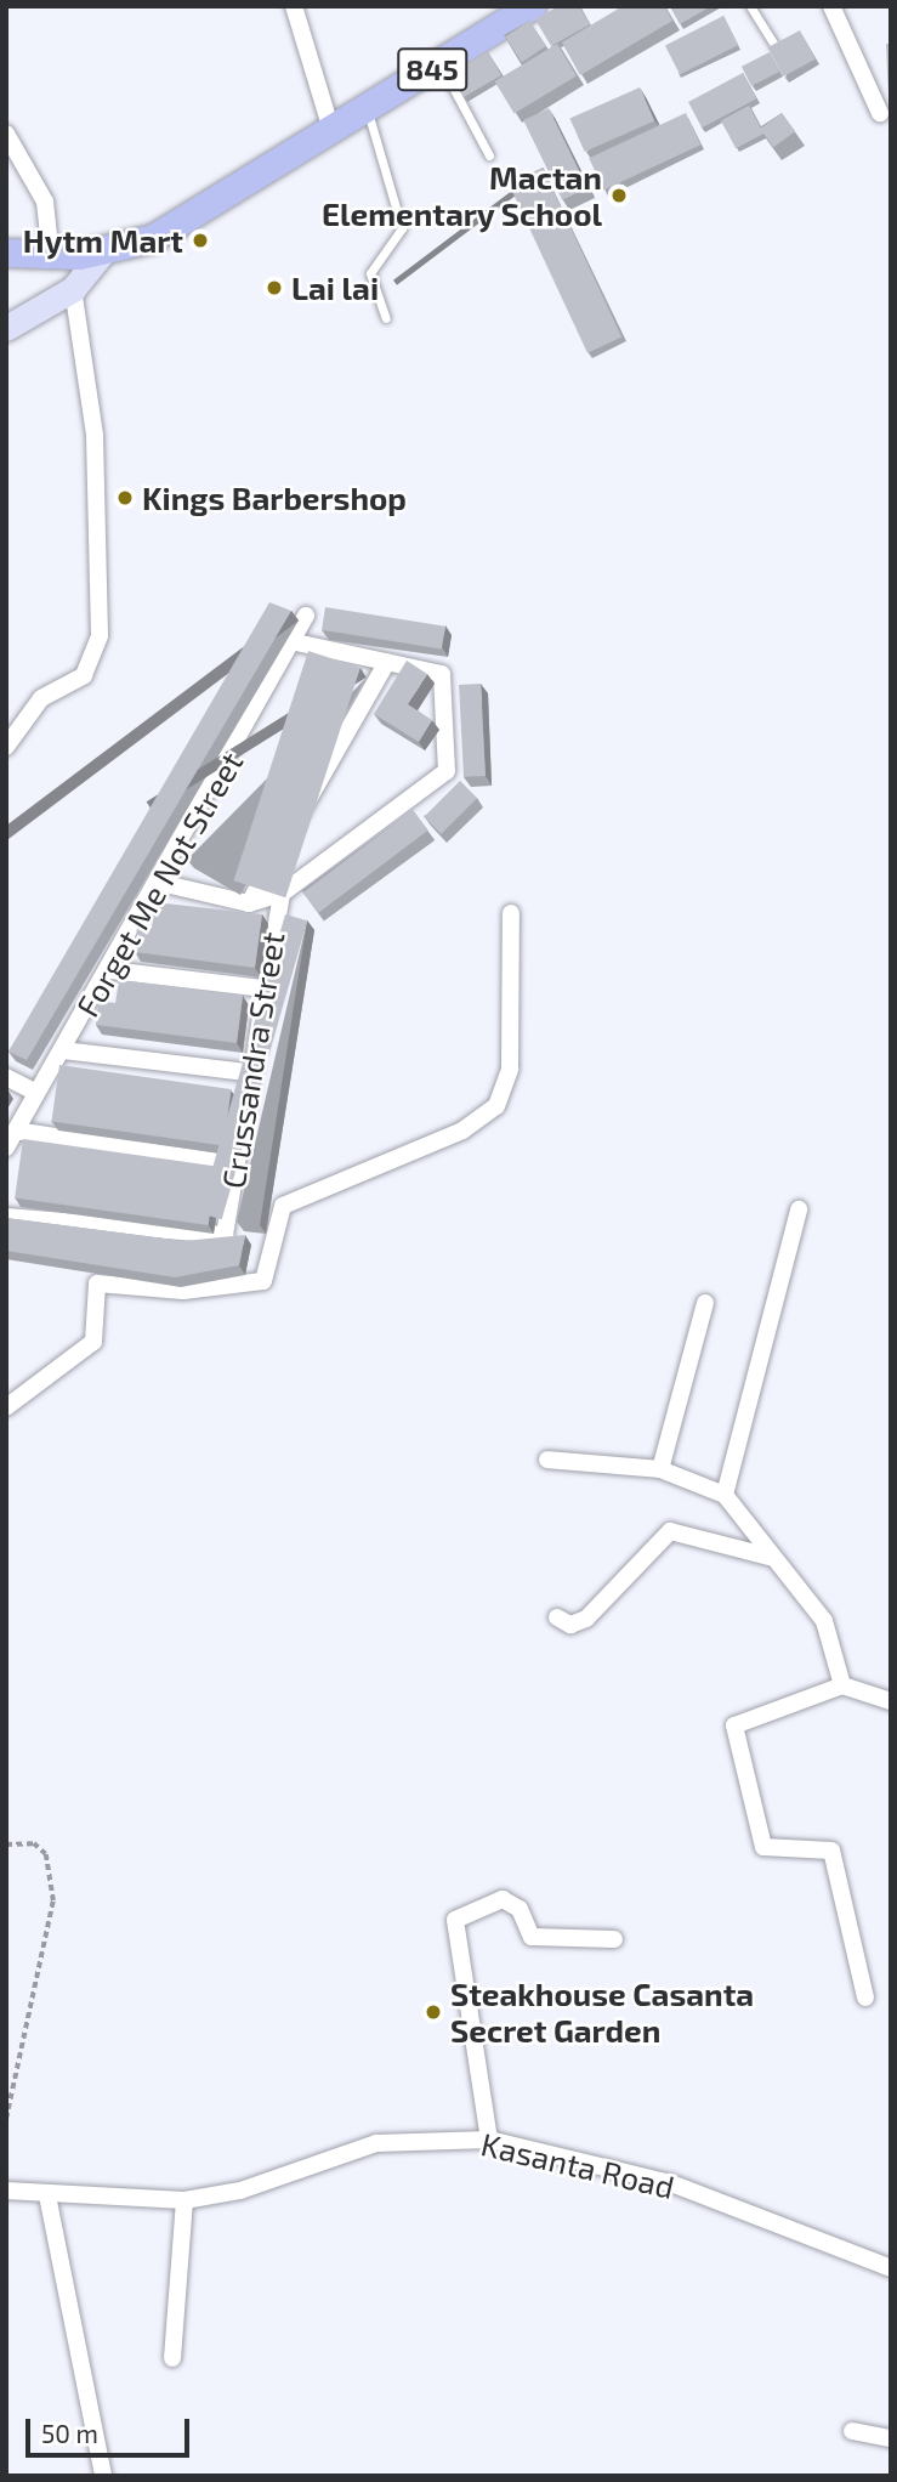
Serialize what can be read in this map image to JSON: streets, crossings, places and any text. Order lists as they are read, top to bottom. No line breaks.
{"streets":{"main road":["845"],"street":["Forget Me Not Street","Crussandra Street","Kasanta Road"]},"places":["Mactan Elementary School","Hytm Mart","Lai lai","Kings Barbershop","Steakhouse Casanta Secret Garden"],"scale_bar":"50 m"}
